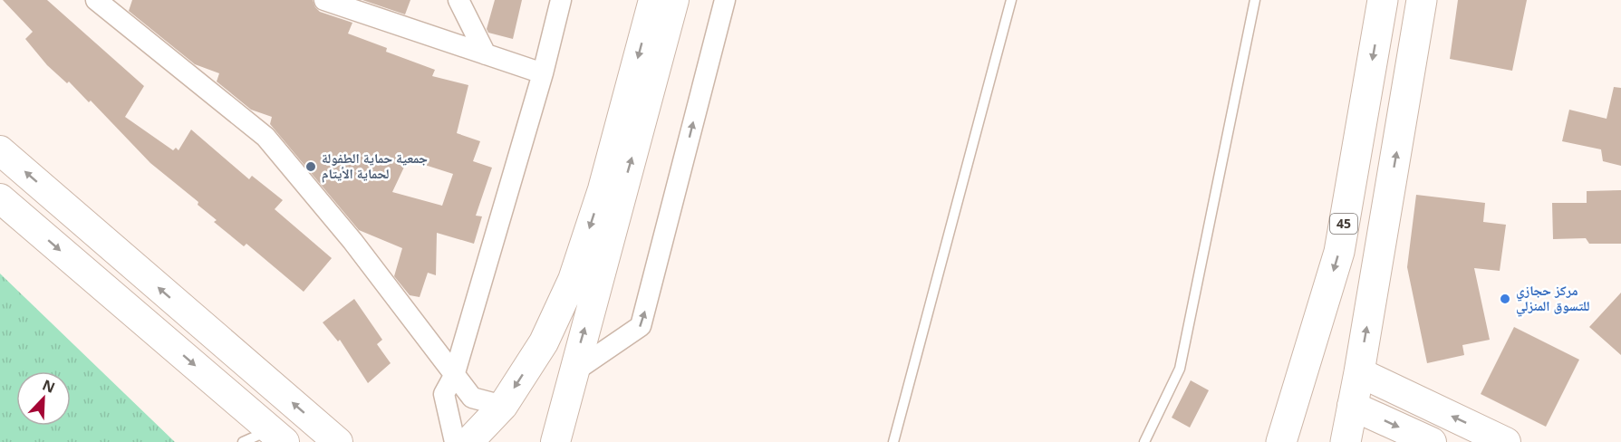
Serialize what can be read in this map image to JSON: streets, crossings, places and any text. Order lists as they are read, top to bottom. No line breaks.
{"streets":{"highway":["45"]},"places":["جمعية حماية الطفولة لحماية الأيتام","مركز حجازي للتسوق المنزلي"],"north":"top right"}
